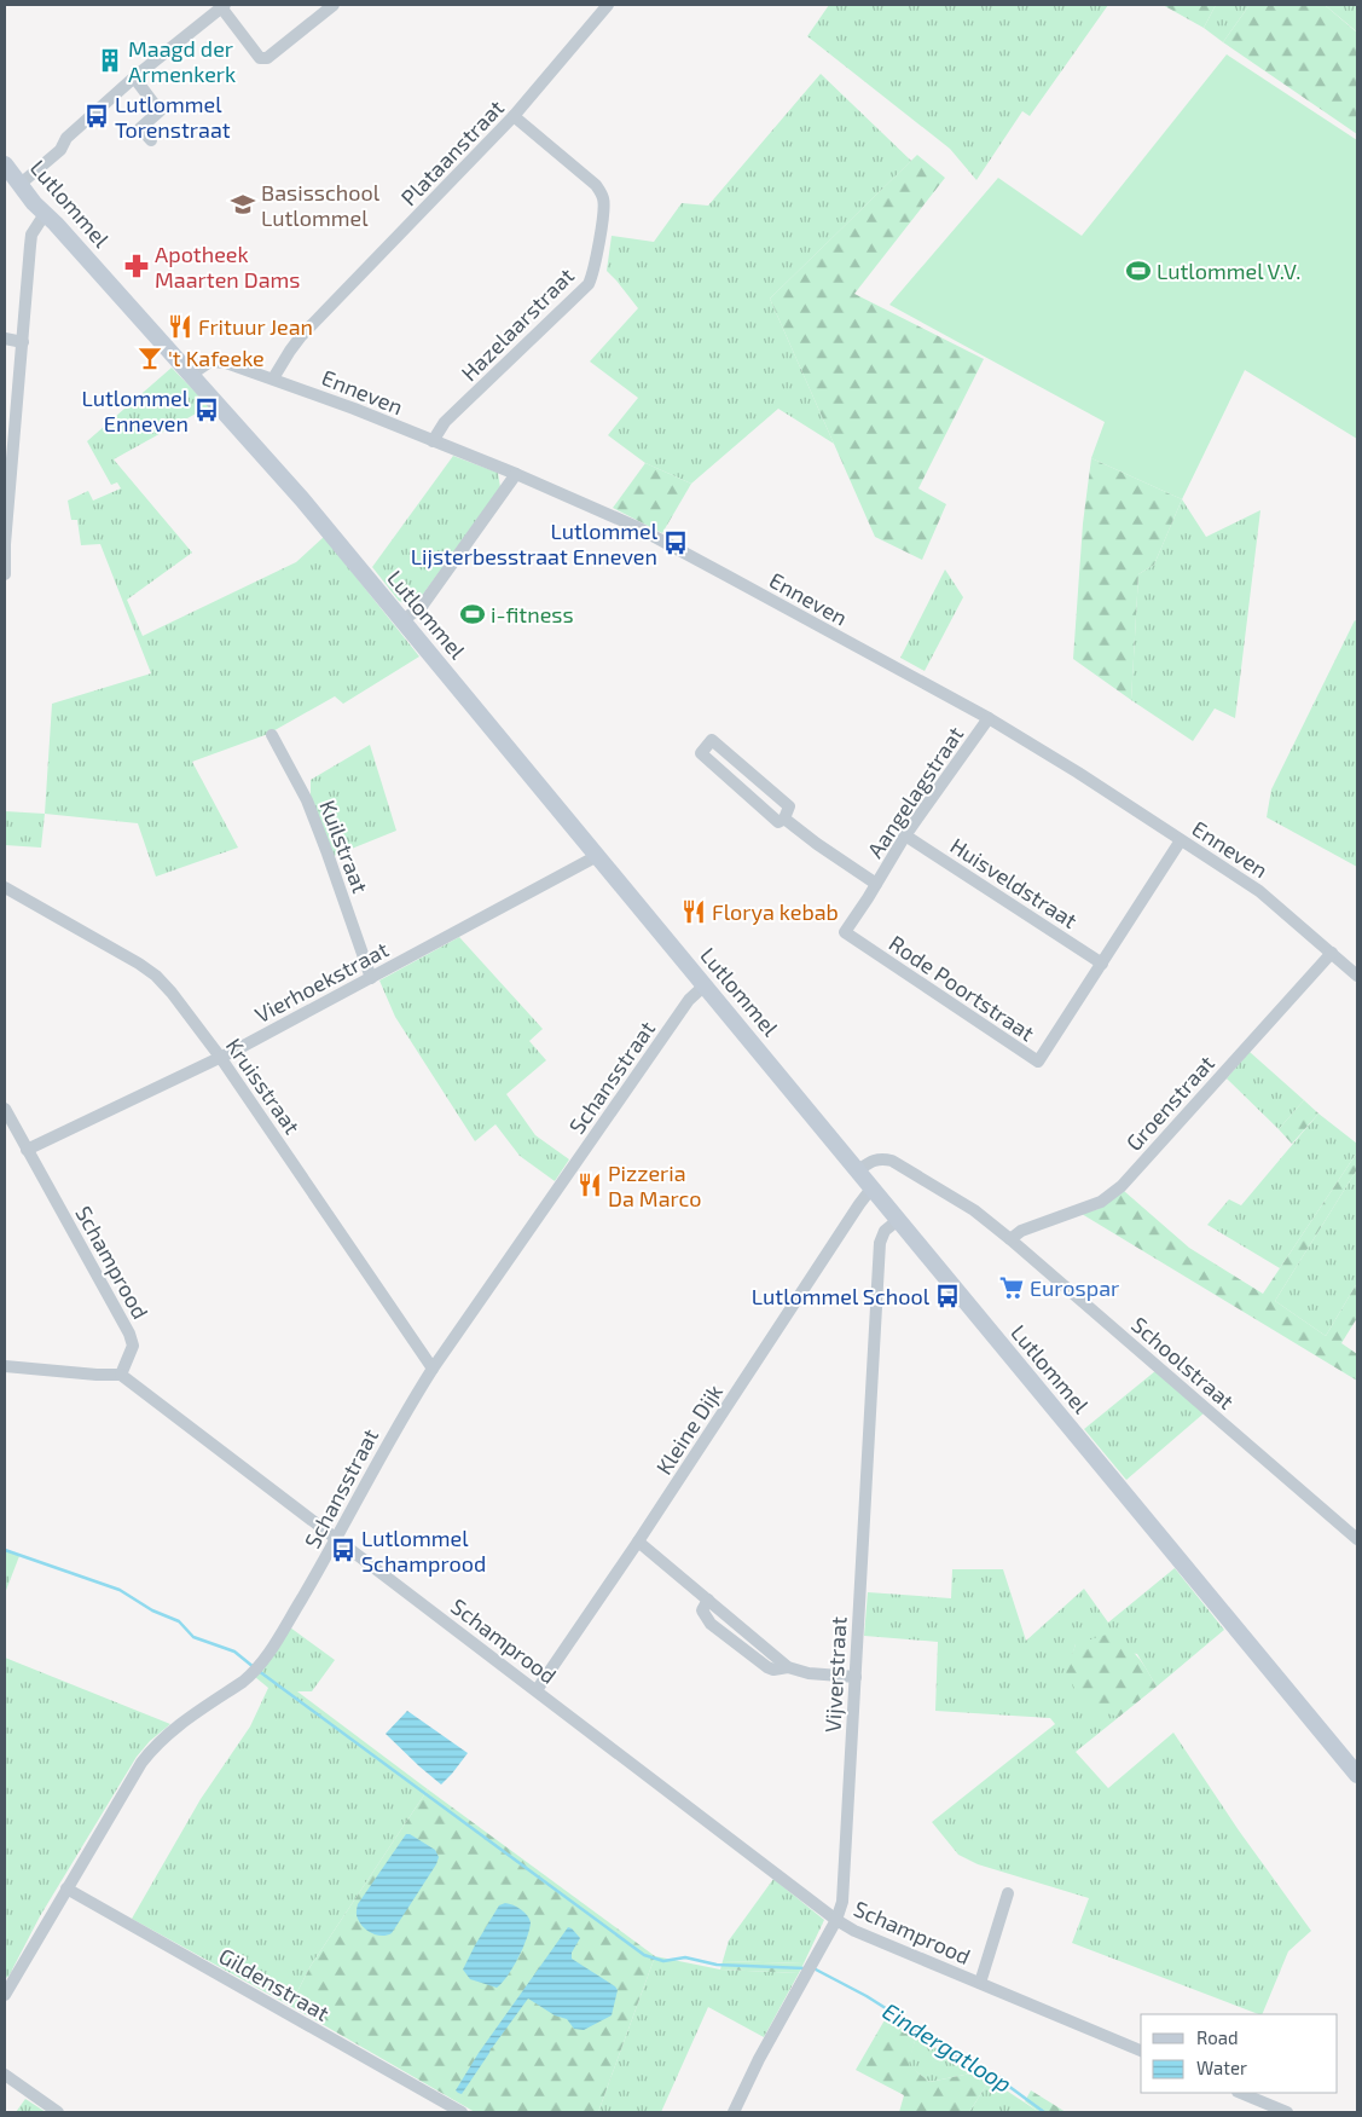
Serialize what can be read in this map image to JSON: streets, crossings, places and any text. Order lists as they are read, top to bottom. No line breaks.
{"streets":{"main road":["Lutlommel"],"street":["Plataanstraat","Hazelaarstraat","Enneven","Aangelagstraat","Kuilstraat","Huisveldstraat","Vierhoekstraat","Rode Poortstraat","Schansstraat","Kruisstraat","Groenstraat","Schamprood","Schoolstraat","Kleine Dijk","Vijverstraat","Gildenstraat"]},"crossings":[["Plataanstraat","Hazelaarstraat"],["Plataanstraat","Enneven"],["Lutlommel","Enneven"],["Lutlommel","Vierhoekstraat"],["Lutlommel","Schansstraat"],["Lutlommel","Schoolstraat"],["Lutlommel","Kleine Dijk"],["Lutlommel","Vijverstraat"],["Hazelaarstraat","Enneven"],["Enneven","Aangelagstraat"],["Enneven","Rode Poortstraat"],["Enneven","Groenstraat"],["Aangelagstraat","Huisveldstraat"],["Aangelagstraat","Rode Poortstraat"],["Kuilstraat","Vierhoekstraat"],["Huisveldstraat","Rode Poortstraat"],["Vierhoekstraat","Kruisstraat"],["Vierhoekstraat","Schamprood"],["Schansstraat","Kruisstraat"],["Schansstraat","Schamprood"],["Schansstraat","Gildenstraat"],["Groenstraat","Schoolstraat"],["Schamprood","Kleine Dijk"],["Schamprood","Vijverstraat"]],"water":["Eindergatloop"],"places":{"building":["Maagd der Armenkerk"],"bus stop":["Lutlommel Torenstraat","Lutlommel Enneven","Lutlommel Lijsterbesstraat Enneven","Lutlommel School","Lutlommel Schamprood"],"school or university":["Basisschool Lutlommel"],"pharmacy":["Apotheek Maarten Dams"],"sports":["Lutlommel V.V.","i-fitness"],"restaurant":["Frituur Jean","Florya kebab","Pizzeria Da Marco"],"bar":["'t Kafeeke"],"supermarket":["Eurospar"]},"legend":["Road","Water"]}
